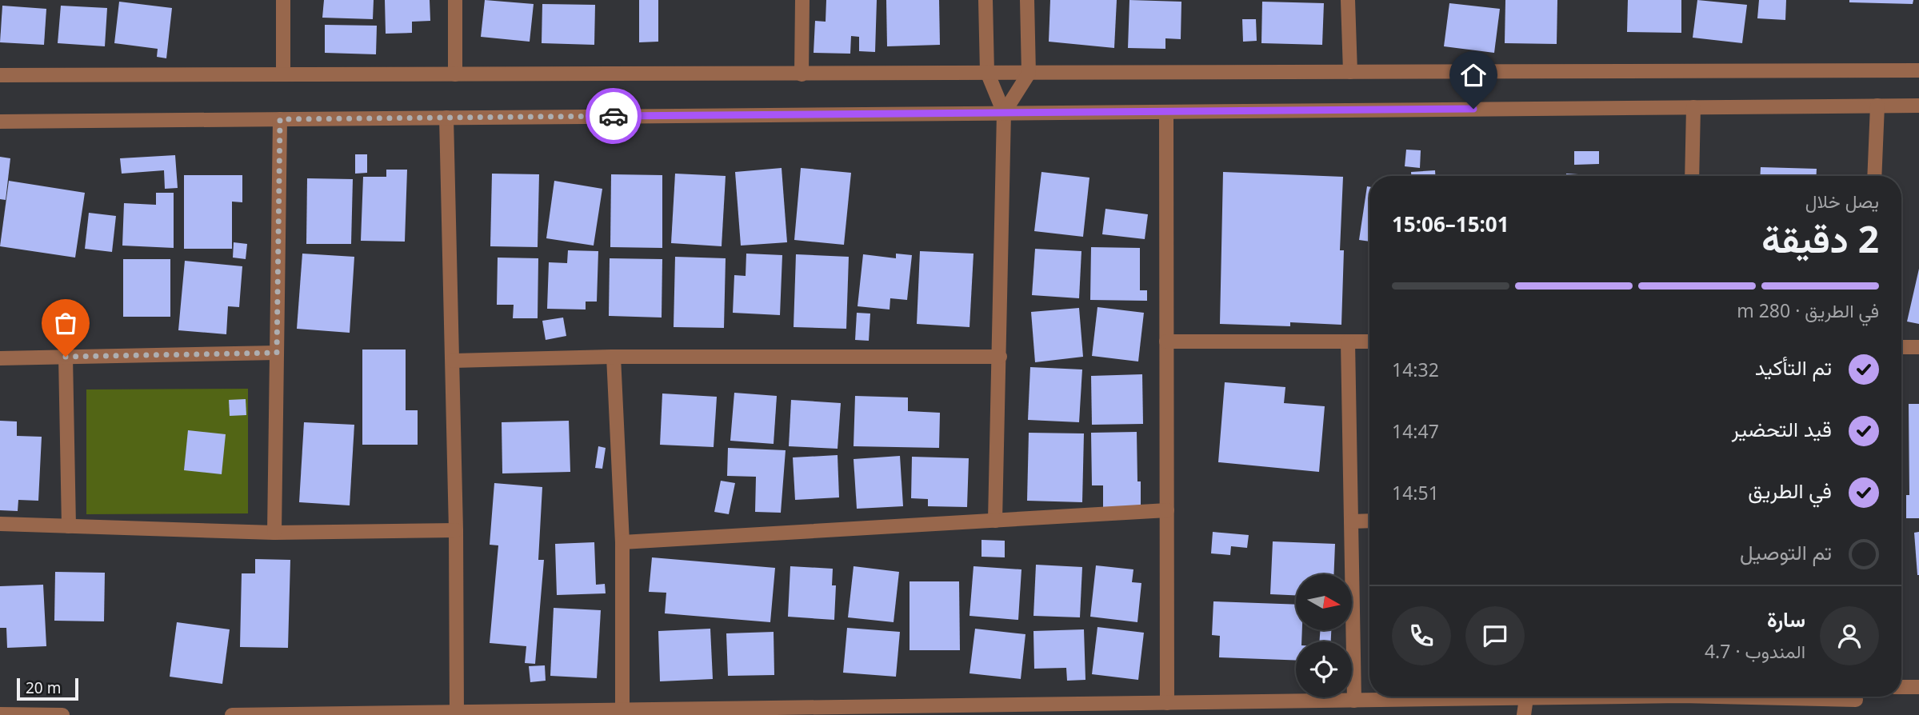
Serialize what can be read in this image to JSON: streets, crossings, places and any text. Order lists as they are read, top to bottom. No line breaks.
{"scale_bar":"20 m","north":"right","page":{"heading":["2 دقيقة","يصل خلال","15:01–15:06"],"panel":["سارة","المندوب · 4.7"],"bar":"في الطريق · 280 m","list":[["تم التأكيد","14:32"],["قيد التحضير","14:47"],["في الطريق","14:51"],"تم التوصيل"],"scale":"20 m"}}
